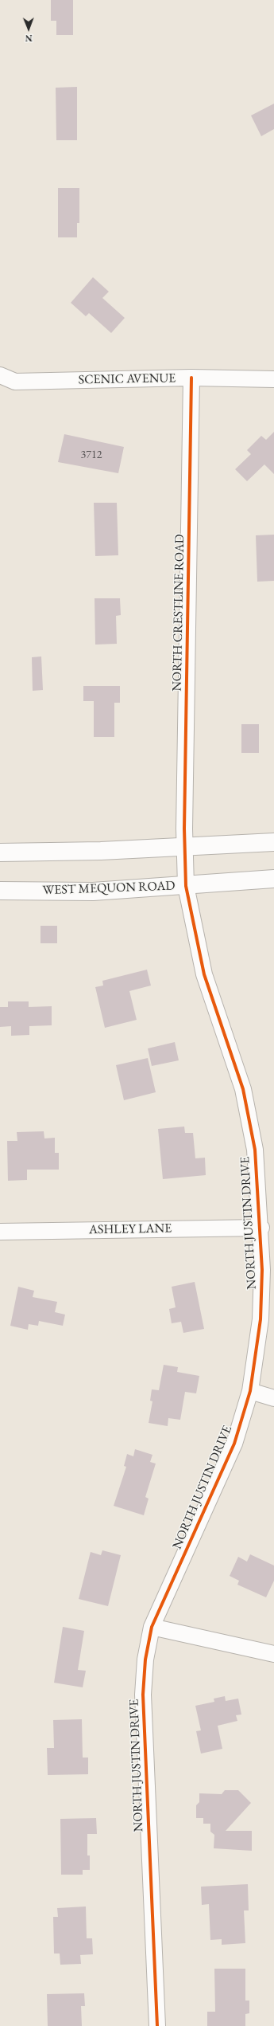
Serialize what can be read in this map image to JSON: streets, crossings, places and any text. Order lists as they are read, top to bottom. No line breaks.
{"streets":{"main road":["WEST MEQUON ROAD"],"street":["SCENIC AVENUE","NORTH CRESTLINE ROAD","NORTH JUSTIN DRIVE","ASHLEY LANE"]},"crossings":[["SCENIC AVENUE","NORTH CRESTLINE ROAD"],["NORTH CRESTLINE ROAD","NORTH JUSTIN DRIVE"],["WEST MEQUON ROAD","NORTH JUSTIN DRIVE"],["NORTH JUSTIN DRIVE","ASHLEY LANE"]],"house_numbers":["3712"],"north":"bottom"}
